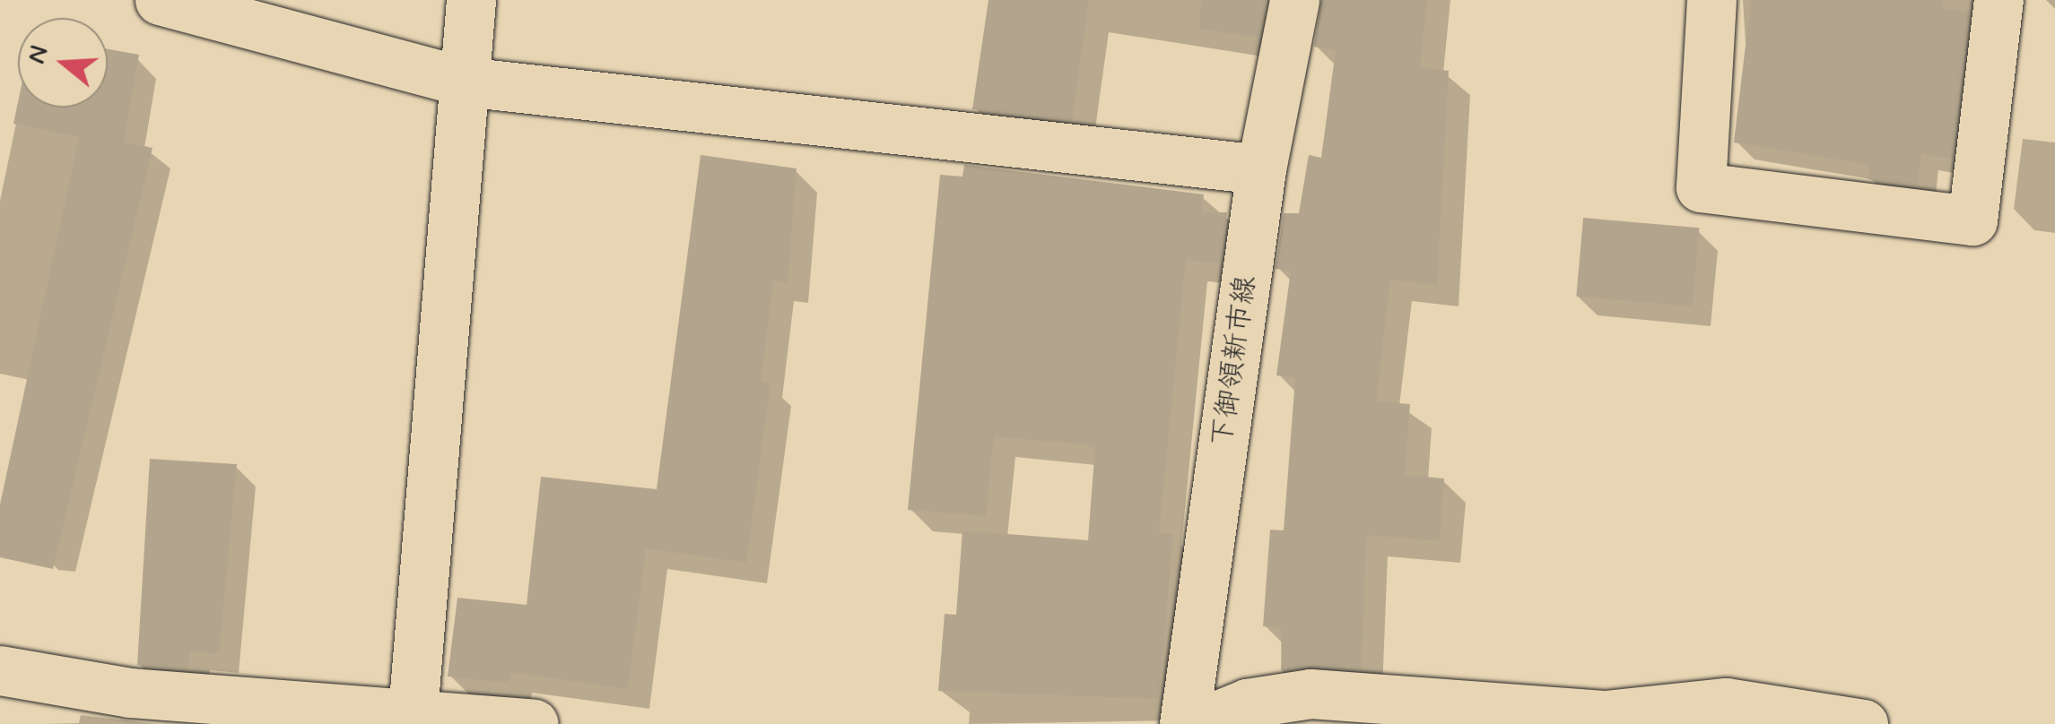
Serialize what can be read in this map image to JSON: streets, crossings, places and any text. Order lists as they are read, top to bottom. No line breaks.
{"streets":{"street":["下御領新市線"]},"north":"left"}
